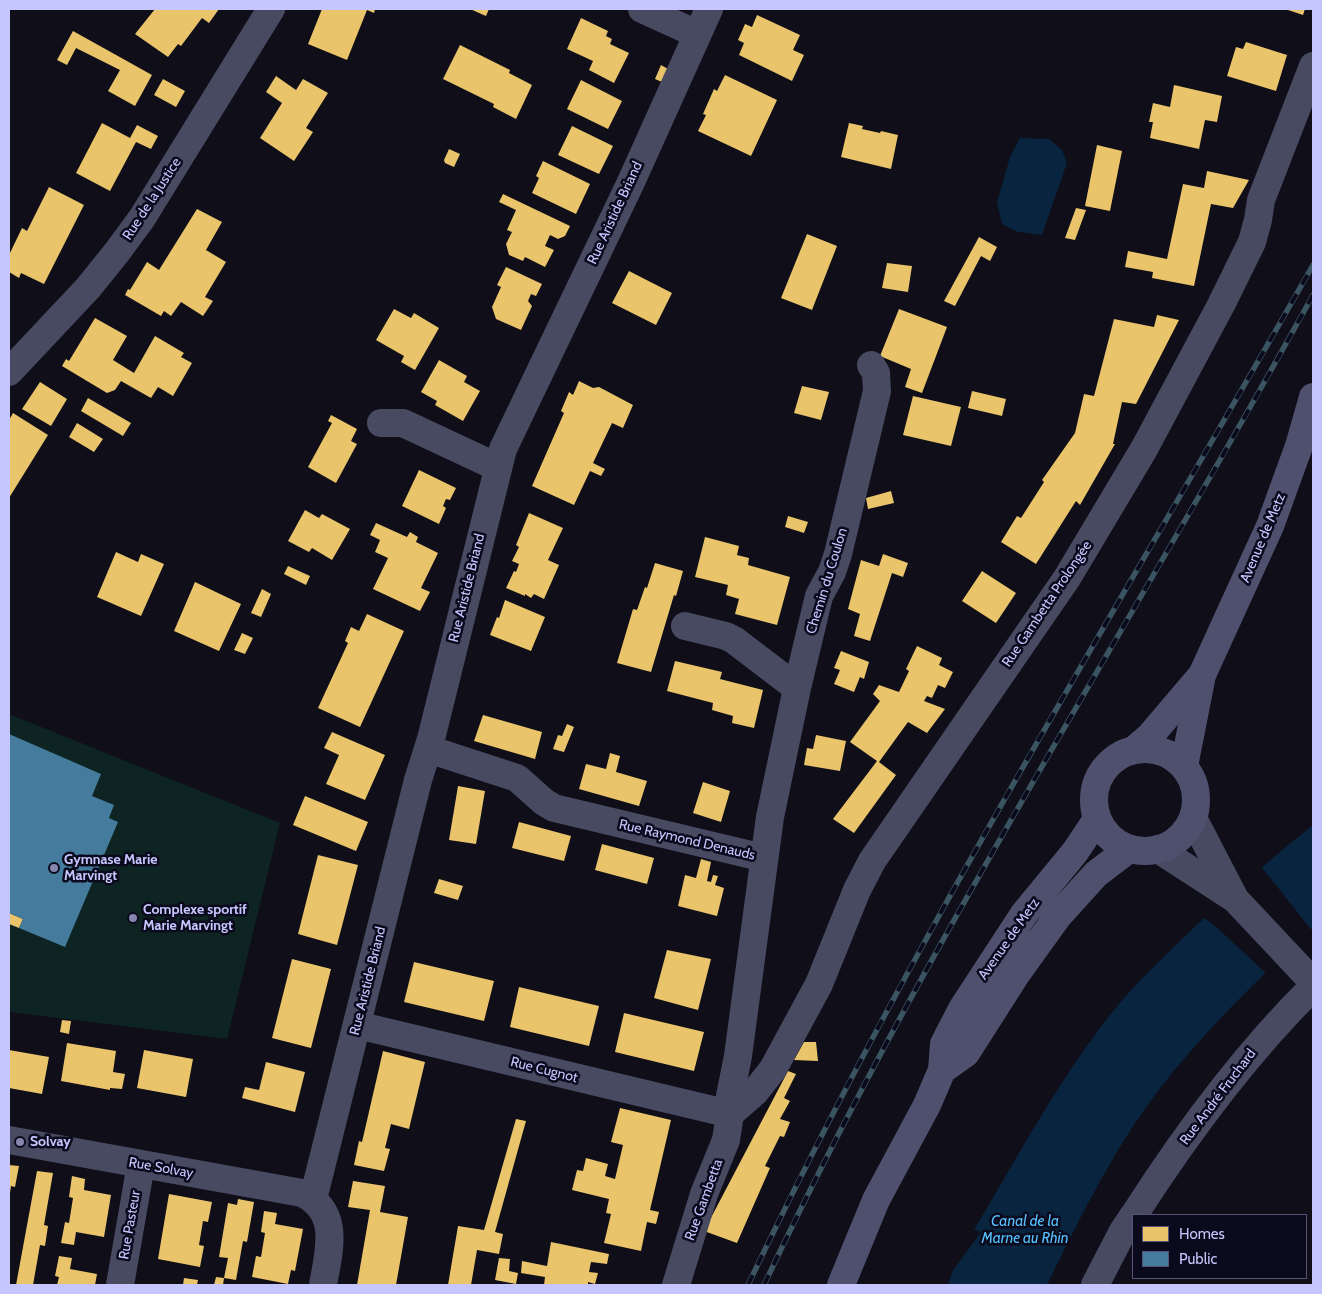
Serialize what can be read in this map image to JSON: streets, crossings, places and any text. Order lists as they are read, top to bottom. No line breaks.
{"streets":{"main road":["Avenue de Metz"],"street":["Rue de la Justice","Rue Aristide Briand","Chemin du Coulon","Rue Gambetta Prolongée","Rue Raymond Denauds","Rue Cugnot","Rue André Fruchard","Rue Solvay","Rue Gambetta","Rue Pasteur"]},"crossings":[["Rue Aristide Briand","Rue Raymond Denauds"],["Rue Aristide Briand","Rue Cugnot"],["Rue Aristide Briand","Rue Solvay"],["Chemin du Coulon","Rue Raymond Denauds"],["Rue Gambetta Prolongée","Rue Raymond Denauds"],["Rue Gambetta Prolongée","Rue Cugnot"],["Rue Gambetta Prolongée","Rue Gambetta"],["Rue Raymond Denauds","Rue Cugnot"],["Rue Raymond Denauds","Rue Gambetta"],["Rue Cugnot","Rue Gambetta"],["Rue Solvay","Rue Pasteur"]],"water":["Canal de la Marne au Rhin"],"places":["Gymnase Marie Marvingt","Complexe sportif Marie Marvingt","Solvay"],"legend":["Homes","Public"]}
